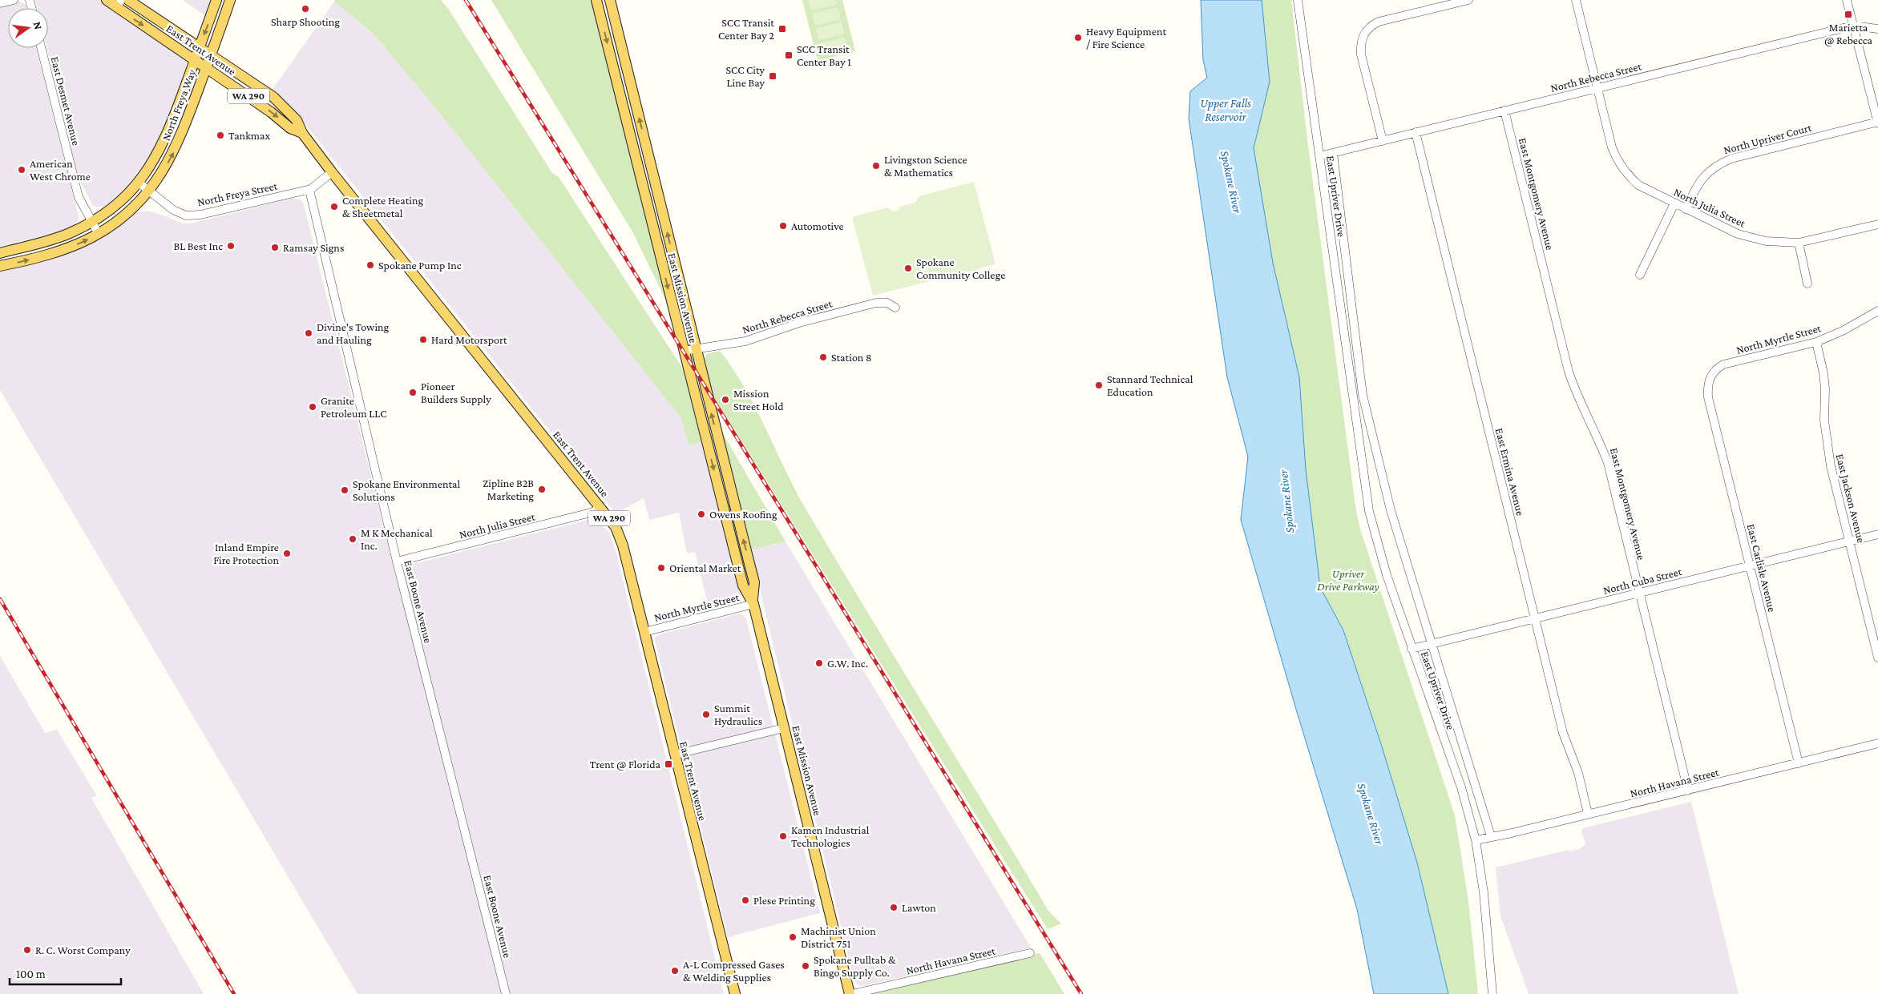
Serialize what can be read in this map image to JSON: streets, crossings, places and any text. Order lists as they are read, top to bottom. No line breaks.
{"streets":{"main road":["East Trent Avenue","WA 290","North Freya Way","East Mission Avenue"],"street":["North Rebecca Street","East Desmet Avenue","North Upriver Court","North Freya Street","East Montgomery Avenue","East Upriver Drive","North Julia Street","North Myrtle Street","East Ermina Avenue","East Jackson Avenue","East Carlisle Avenue","North Cuba Street","East Boone Avenue","North Havana Street"]},"crossings":[["East Trent Avenue","North Freya Way"],["East Trent Avenue","North Freya Street"],["East Trent Avenue","North Julia Street"],["East Trent Avenue","North Myrtle Street"],["North Rebecca Street","East Montgomery Avenue"],["North Rebecca Street","East Upriver Drive"],["North Rebecca Street","North Julia Street"],["North Rebecca Street","East Mission Avenue"],["North Rebecca Street","East Ermina Avenue"],["North Freya Way","North Freya Street"],["North Upriver Court","North Julia Street"],["North Freya Street","East Boone Avenue"],["East Montgomery Avenue","North Cuba Street"],["East Montgomery Avenue","North Havana Street"],["East Upriver Drive","North Cuba Street"],["East Upriver Drive","North Havana Street"],["North Julia Street","East Boone Avenue"],["East Mission Avenue","North Myrtle Street"],["East Mission Avenue","North Havana Street"],["North Myrtle Street","East Jackson Avenue"],["North Myrtle Street","East Carlisle Avenue"],["East Ermina Avenue","North Cuba Street"],["East Ermina Avenue","North Havana Street"],["East Jackson Avenue","North Cuba Street"],["East Carlisle Avenue","North Cuba Street"],["East Carlisle Avenue","North Havana Street"]],"water":["Upper Falls Reservoir","Spokane River"],"parks":["Upriver Drive Parkway"],"places":{"other":["Sharp Shooting","Heavy Equipment / Fire Science","Tankmax","Livingston Science & Mathematics","American West Chrome","Complete Heating & Sheetmetal","Automotive","BL Best Inc","Ramsay Signs","Spokane Pump Inc","Spokane Community College","Divine's Towing and Hauling","Hard Motorsport","Station 8","Stannard Technical Education","Pioneer Builders Supply","Mission Street Hold","Granite Petroleum LLC","Zipline B2B Marketing","Spokane Environmental Solutions","Owens Roofing","M K Mechanical Inc.","Inland Empire Fire Protection","Oriental Market","G.W. Inc.","Summit Hydraulics","Kamen Industrial Technologies","Plese Printing","Lawton","Machinist Union District 751","R. C. Worst Company","Spokane Pulltab & Bingo Supply Co.","A-L Compressed Gases & Welding Supplies"],"transit":["Marietta @ Rebecca","SCC Transit Center Bay 2","SCC Transit Center Bay 1","SCC City Line Bay","Trent @ Florida"]},"scale_bar":"100 m","north":"right"}
